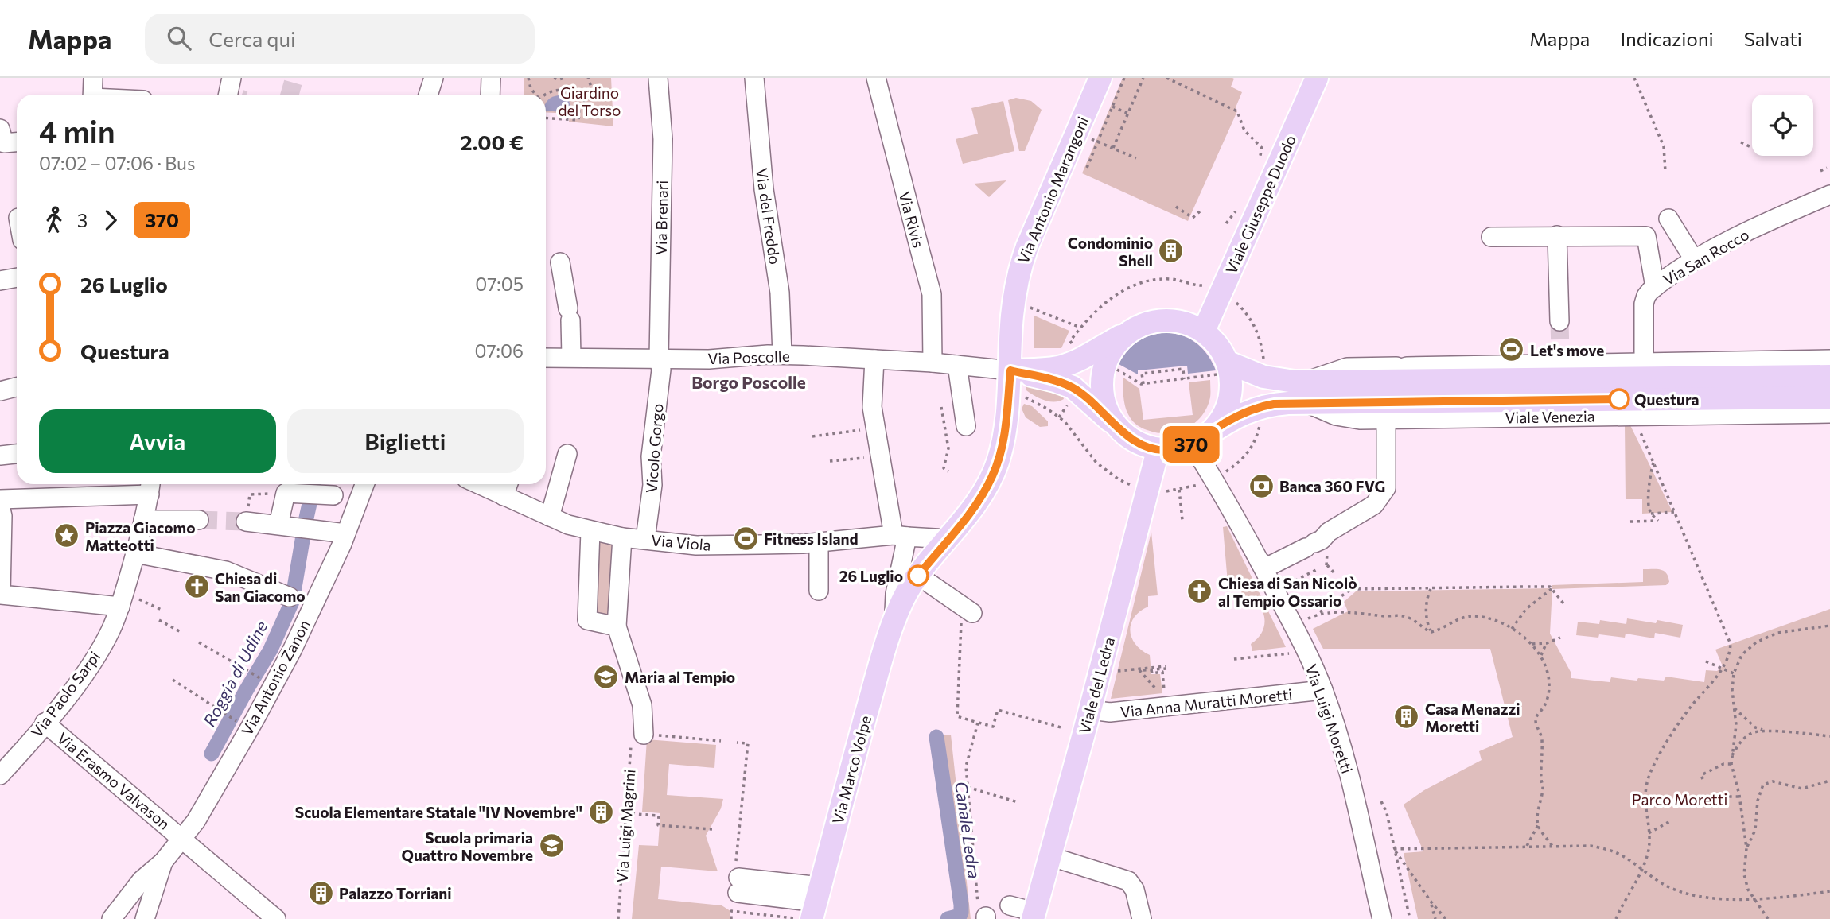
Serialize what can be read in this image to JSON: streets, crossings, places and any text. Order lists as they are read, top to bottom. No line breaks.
{"streets":{"main road":["Via Antonio Marangoni","Viale Giuseppe Duodo","Viale Venezia","Viale del Ledra","Via Marco Volpe"],"street":["Via del Freddo","Via Brenari","Via Rivis","Via San Rocco","Via Poscolle","Vicolo Gorgo","Via Viola","Via Antonio Zanon","Via Paolo Sarpi","Via Anna Muratti Moretti","Via Luigi Moretti","Via Erasmo Valvason"],"path":["Via Luigi Magrini"]},"crossings":[["Via Antonio Marangoni","Via Poscolle"],["Via Antonio Marangoni","Via Marco Volpe"],["Via del Freddo","Via Poscolle"],["Via Brenari","Via Poscolle"],["Via Brenari","Vicolo Gorgo"],["Via Rivis","Via Poscolle"],["Via San Rocco","Viale Venezia"],["Via Poscolle","Vicolo Gorgo"],["Via Poscolle","Via Marco Volpe"],["Viale Venezia","Via Luigi Moretti"],["Vicolo Gorgo","Via Viola"],["Via Viola","Via Marco Volpe"],["Via Antonio Zanon","Via Erasmo Valvason"],["Viale del Ledra","Via Anna Muratti Moretti"],["Via Paolo Sarpi","Via Erasmo Valvason"],["Via Anna Muratti Moretti","Via Luigi Moretti"]],"districts":["Borgo Poscolle"],"water":["Roggia di Udine","Canale Ledra"],"parks":["Giardino del Torso","Parco Moretti"],"places":{"building":["Condominio Shell","Casa Menazzi Moretti","Scuola Elementare Statale \"IV Novembre\"","Palazzo Torriani"],"sports":["Let's move","Fitness Island"],"other":["Questura","26 Luglio"],"bank":["Banca 360 FVG"],"place":["Piazza Giacomo Matteotti"],"church":["Chiesa di San Giacomo","Chiesa di San Nicolò al Tempio Ossario"],"school or university":["Maria al Tempio","Scuola primaria Quattro Novembre"]},"lines":["bus line 370"],"page":{"header":"Mappa","search":"Cerca qui","nav":["Mappa","Indicazioni","Salvati"],"on_map":"370","heading":["4 min","07:02 – 07:06 · Bus","2.00 €"],"legs":["3","370"],"list":[{"name":"26 Luglio","value":"07:05"},{"name":"Questura","value":"07:06"}],"buttons":["Avvia","Biglietti"]}}
